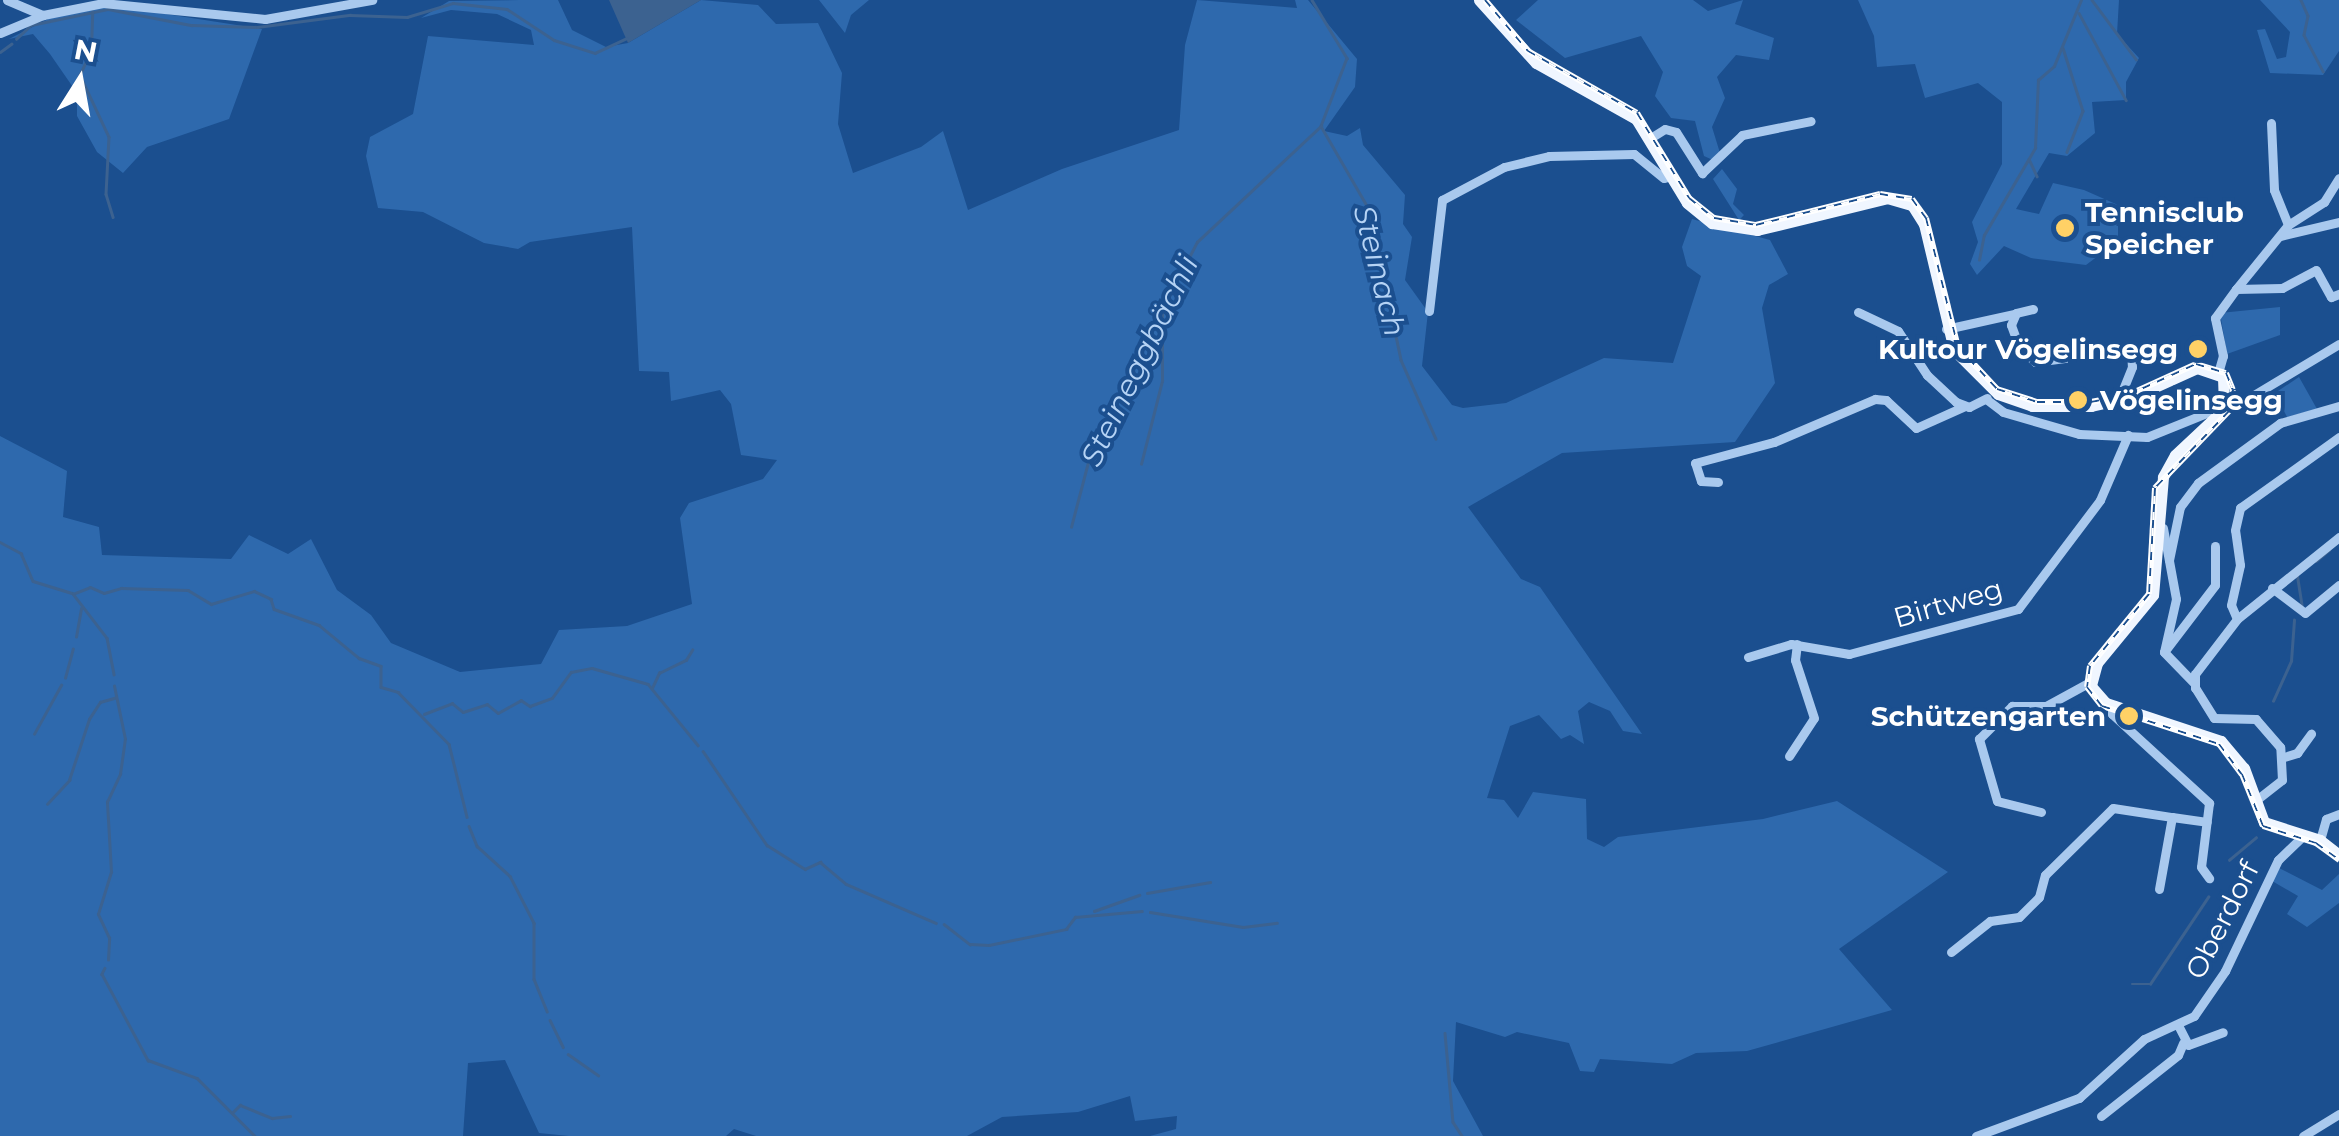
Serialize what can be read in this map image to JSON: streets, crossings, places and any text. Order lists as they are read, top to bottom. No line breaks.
{"streets":{"street":["Birtweg","Oberdorf"]},"water":["Steinach","Steineggbächli"],"places":["Tennisclub Speicher","Kultour Vögelinsegg","Vögelinsegg","Schützengarten"],"north":"top"}
